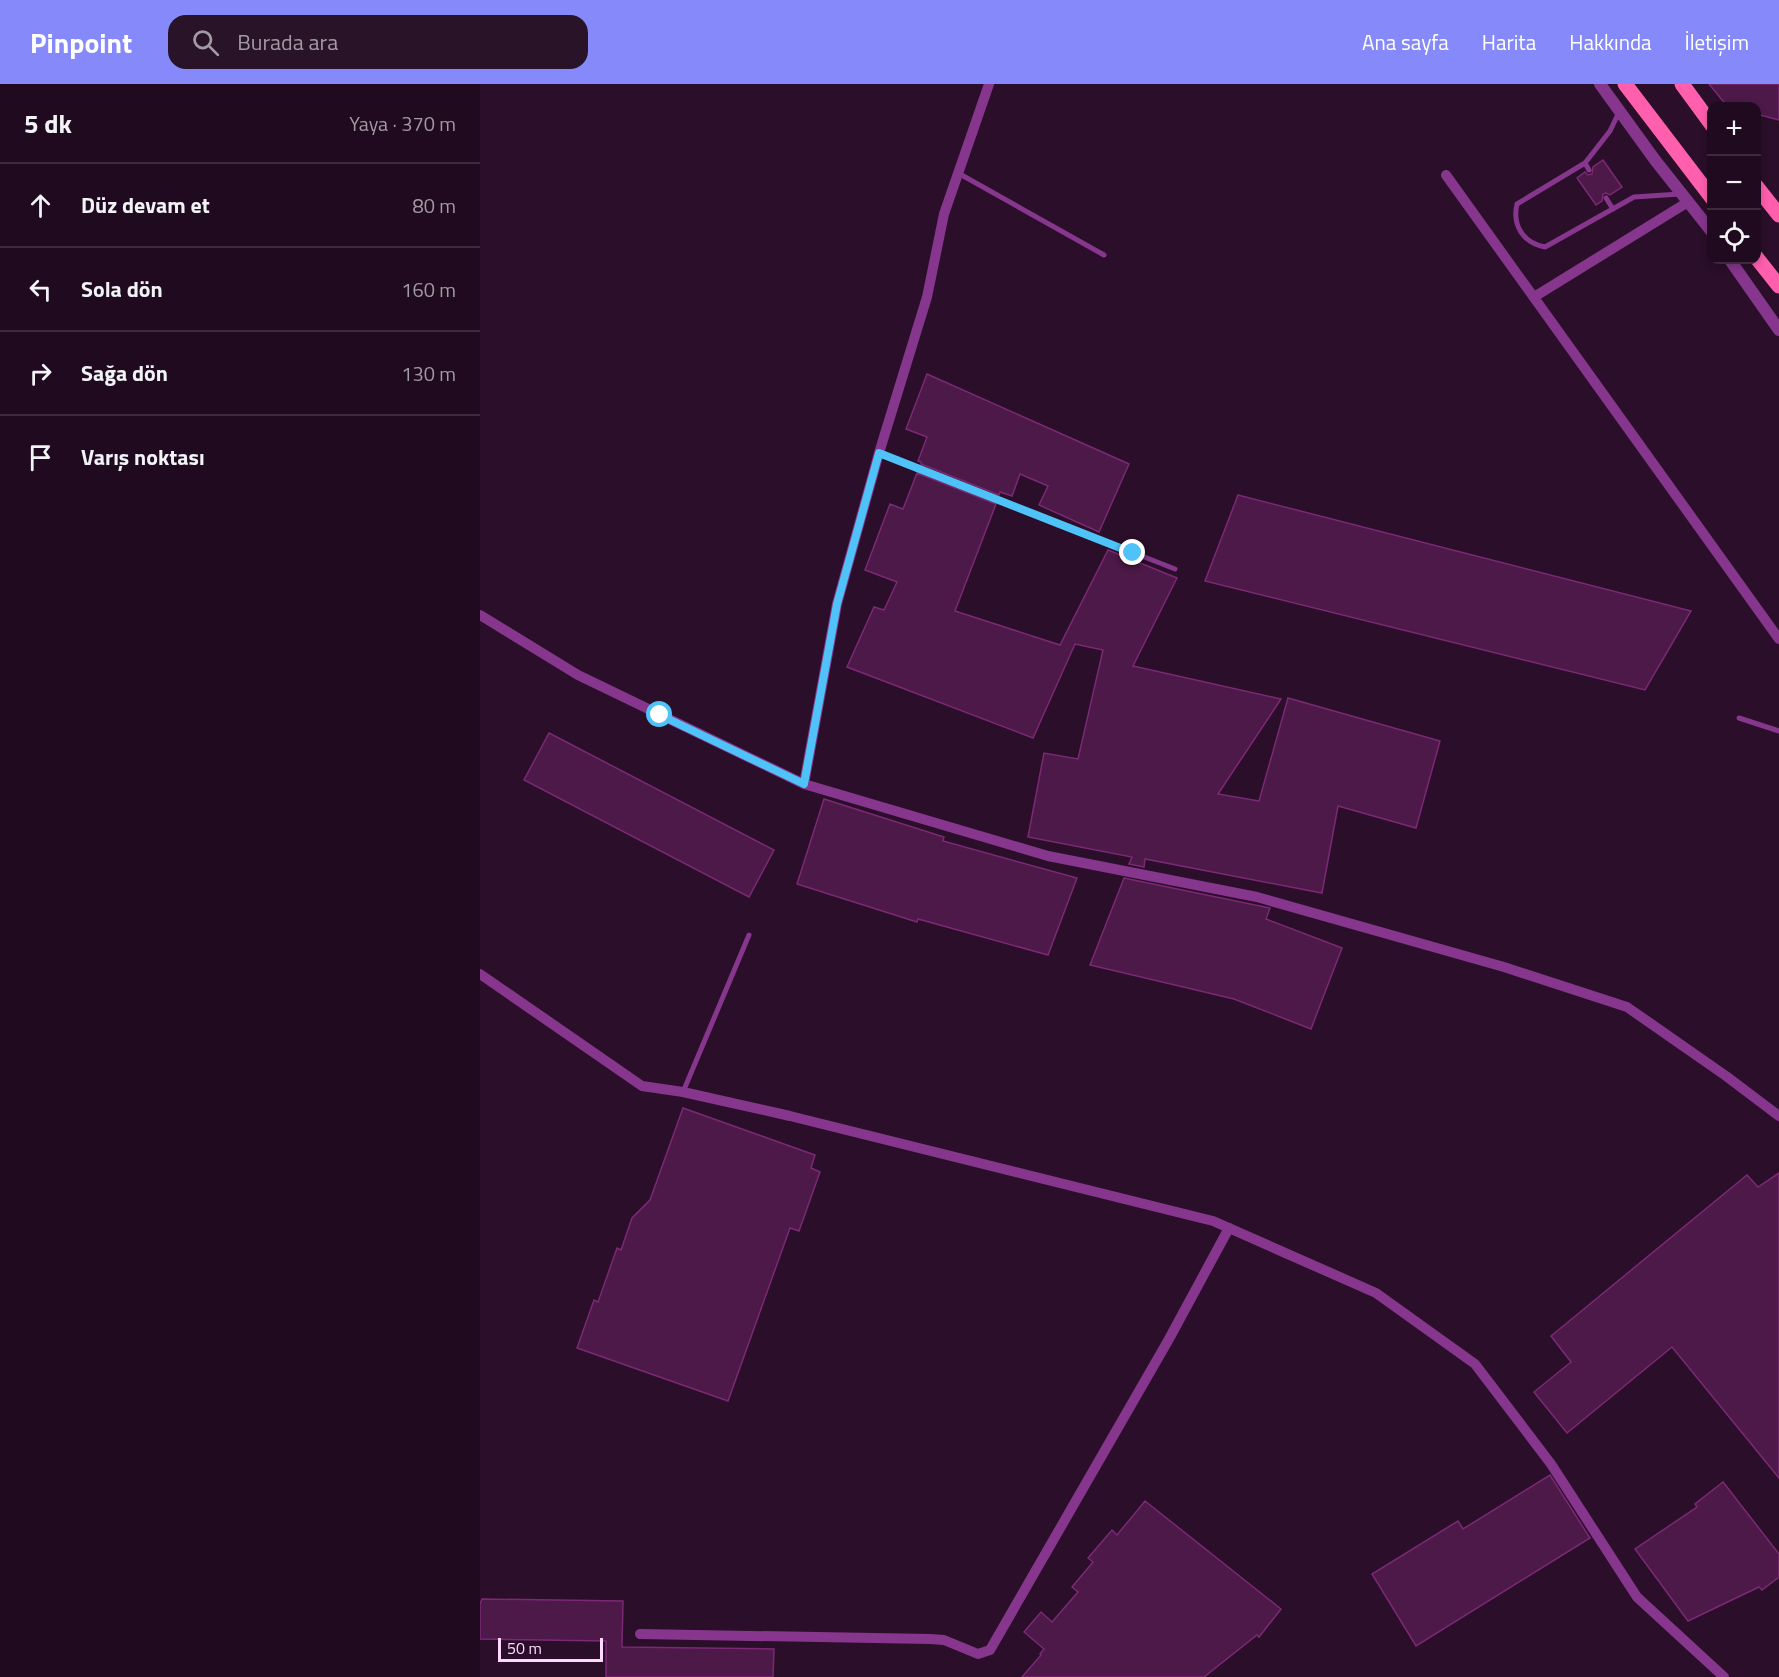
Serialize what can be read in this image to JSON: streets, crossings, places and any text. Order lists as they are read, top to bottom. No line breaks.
{"scale_bar":"50 m","page":{"header":"Pinpoint","search":"Burada ara","nav":["Ana sayfa","Harita","Hakkında","İletişim"],"heading":["5 dk","Yaya · 370 m"],"map_buttons":["+","−"],"list":[["Düz devam et","80 m"],["Sola dön","160 m"],["Sağa dön","130 m"],"Varış noktası"],"scale":"50 m"}}
